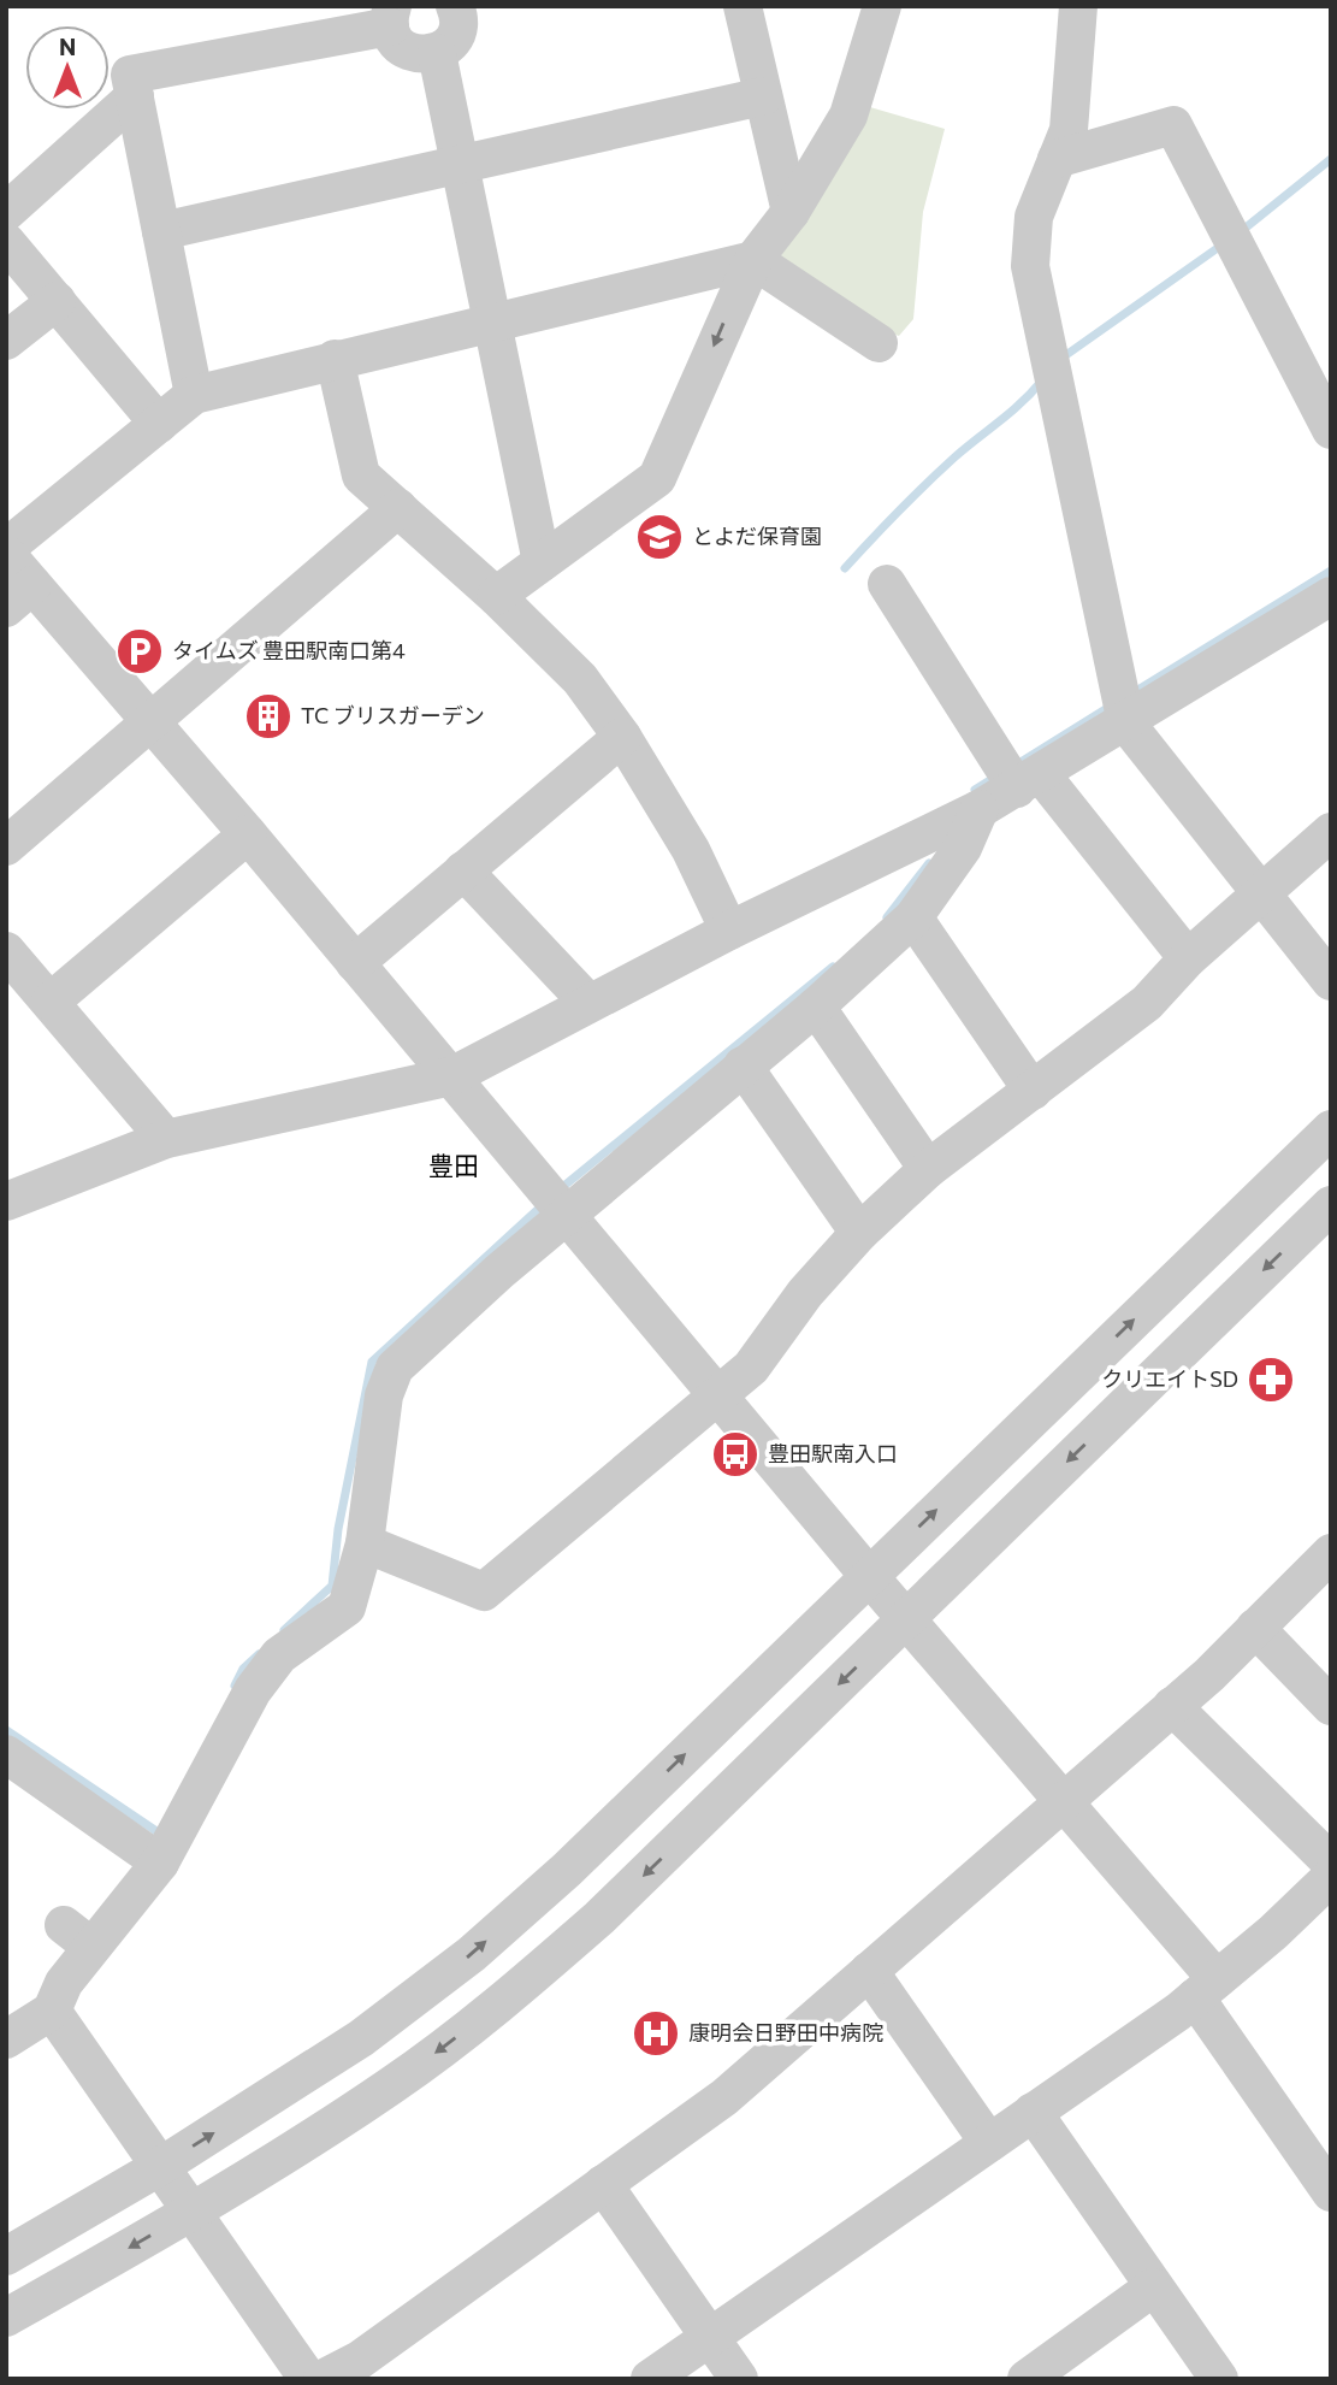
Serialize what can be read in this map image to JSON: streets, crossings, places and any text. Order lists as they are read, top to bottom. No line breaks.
{"districts":["豊田"],"places":{"school or university":["とよだ保育園"],"parking":["タイムズ 豊田駅南口第4"],"building":["TC ブリスガーデン"],"pharmacy":["クリエイトSD"],"bus stop":["豊田駅南入口"],"hospital":["康明会日野田中病院"]},"north":"top"}
